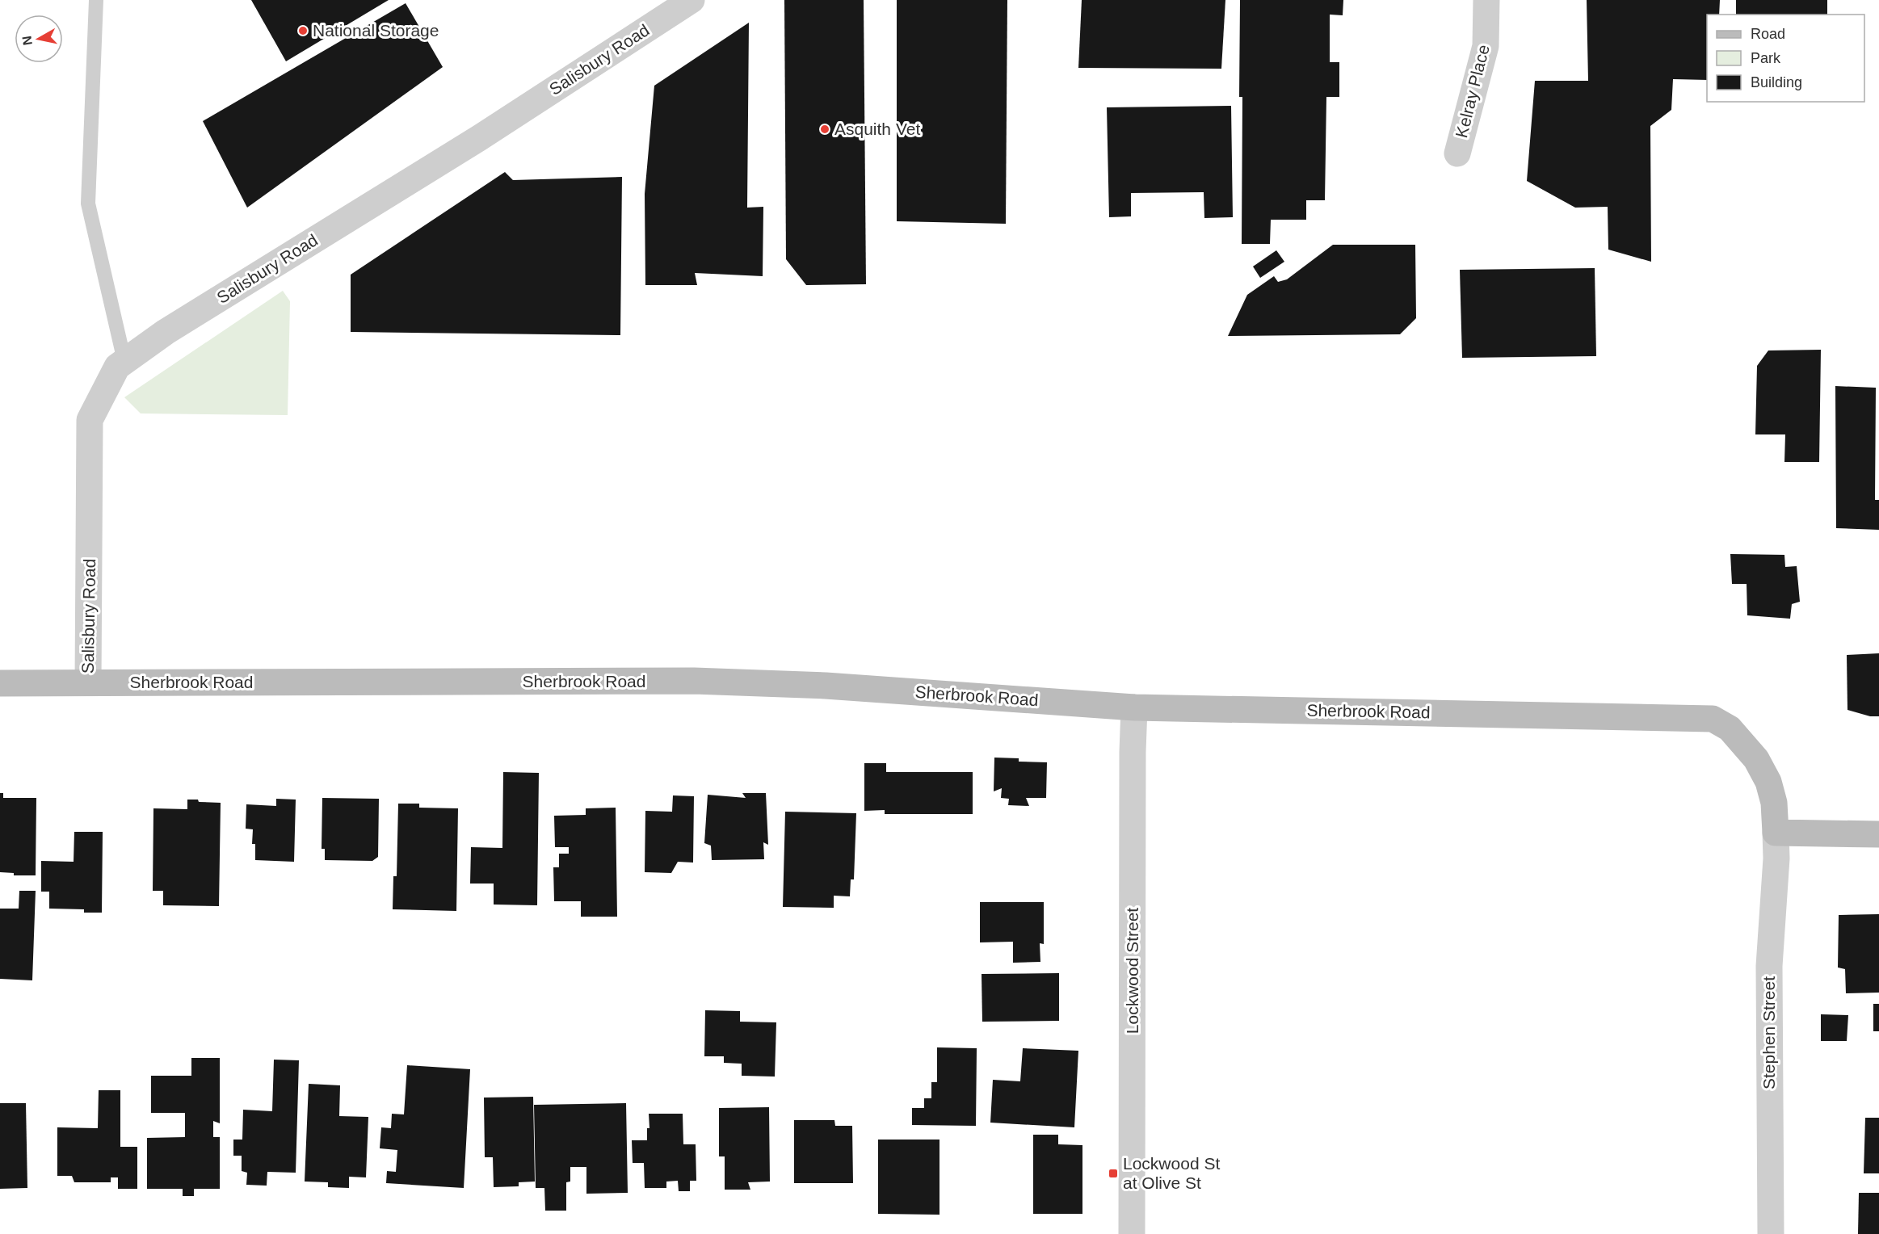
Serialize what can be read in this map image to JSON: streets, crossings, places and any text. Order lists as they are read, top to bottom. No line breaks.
{"streets":{"main road":["Sherbrook Road"],"street":["Salisbury Road","Kelray Place","Lockwood Street","Stephen Street"]},"crossings":[["Salisbury Road","Sherbrook Road"],["Sherbrook Road","Lockwood Street"],["Sherbrook Road","Stephen Street"]],"places":{"other":["National Storage","Asquith Vet"],"transit":["Lockwood St at Olive St"]},"legend":["Road","Park","Building"],"north":"left"}
